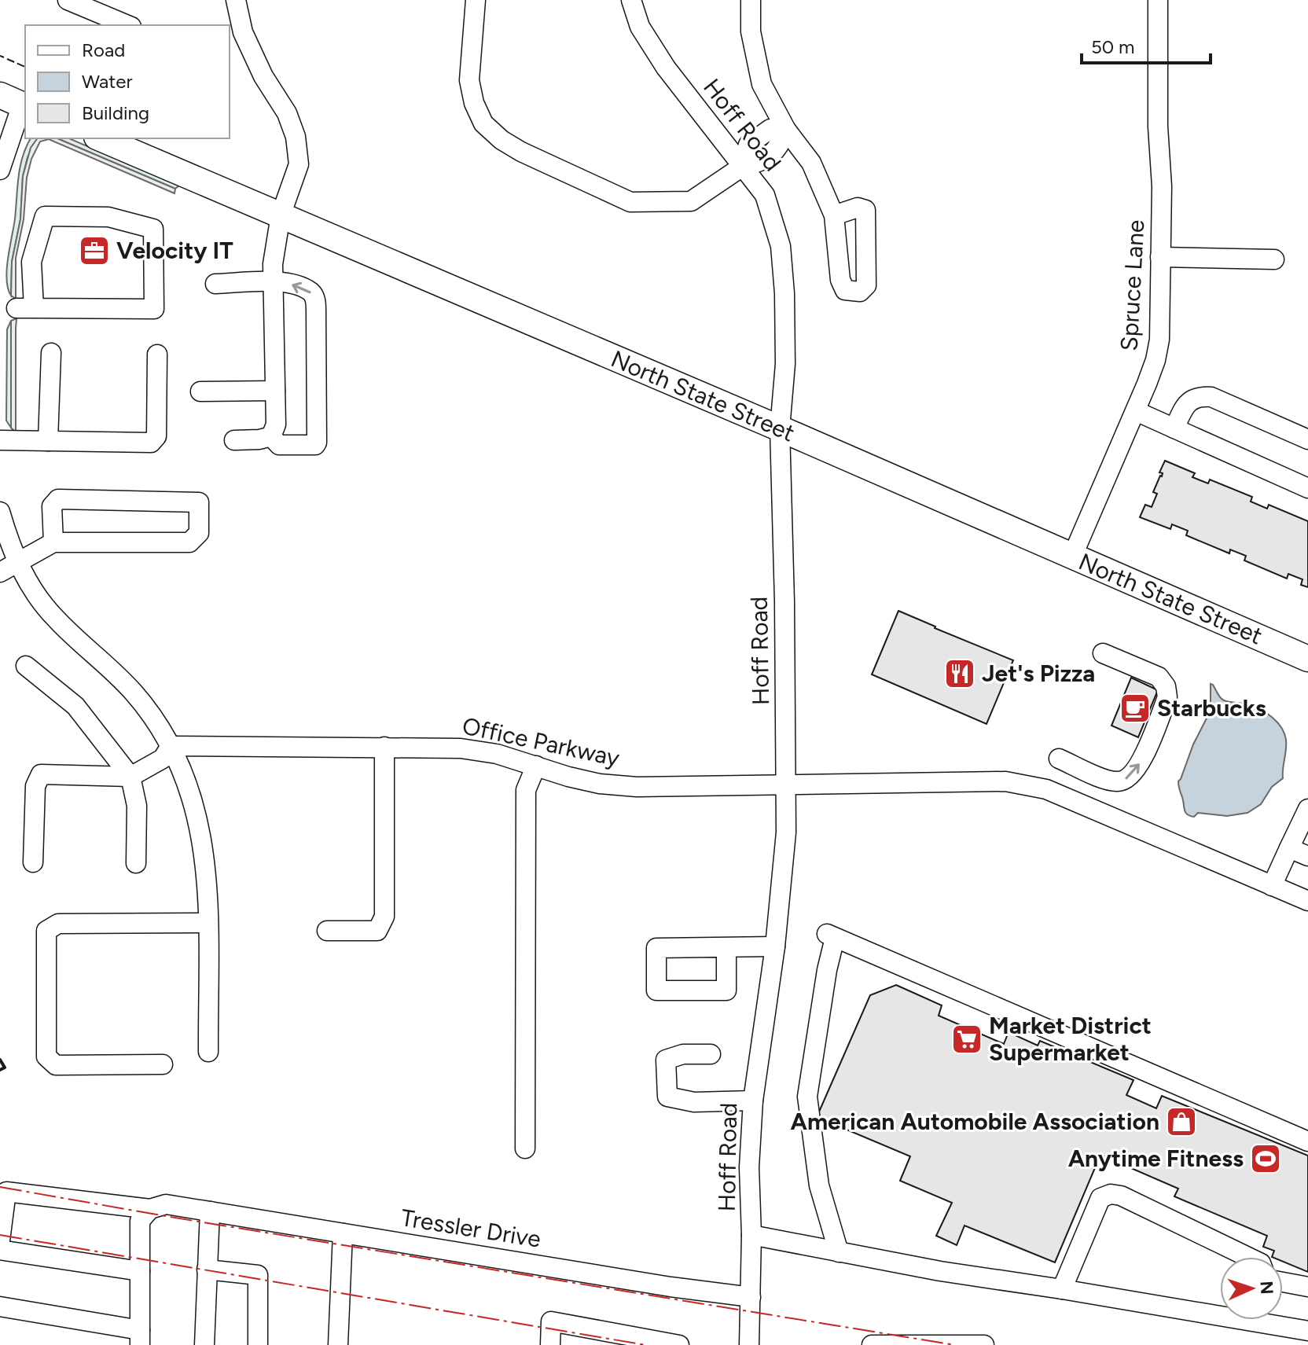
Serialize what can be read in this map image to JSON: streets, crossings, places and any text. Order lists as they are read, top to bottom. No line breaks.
{"streets":{"main road":["North State Street"],"street":["Hoff Road","Spruce Lane","Office Parkway","Tressler Drive"]},"crossings":[["Hoff Road","North State Street"],["Hoff Road","Office Parkway"],["Hoff Road","Tressler Drive"],["Spruce Lane","North State Street"]],"places":{"office":["Velocity IT"],"restaurant":["Jet's Pizza"],"cafe":["Starbucks"],"supermarket":["Market District Supermarket"],"shop":["American Automobile Association"],"sports":["Anytime Fitness"]},"legend":["Road","Water","Building"],"scale_bar":"50 m","north":"right"}
